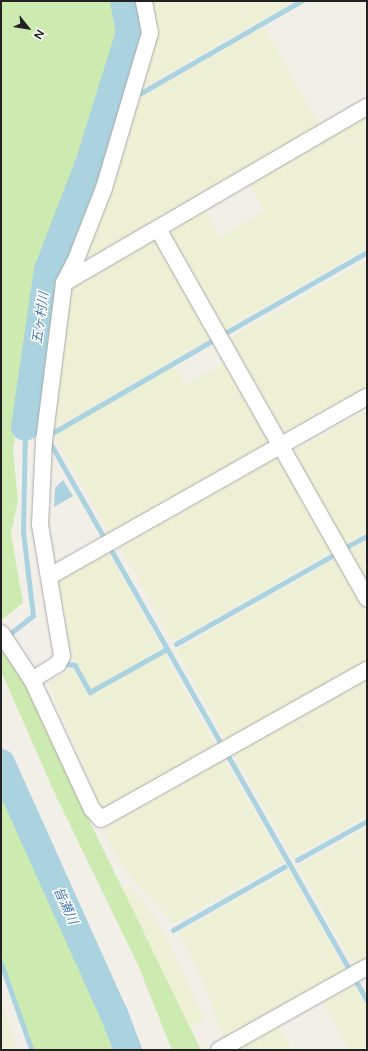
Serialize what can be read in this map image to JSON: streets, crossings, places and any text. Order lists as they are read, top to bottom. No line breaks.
{"water":["五ヶ村川","皆瀬川"],"north":"bottom right"}
